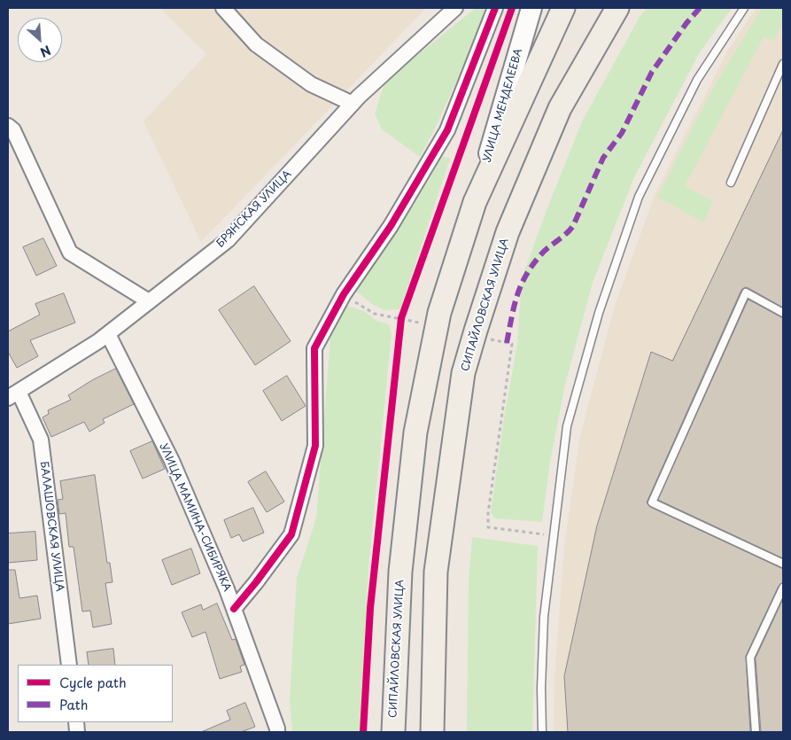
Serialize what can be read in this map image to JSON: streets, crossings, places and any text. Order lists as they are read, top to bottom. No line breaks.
{"streets":{"main road":["УЛИЦА МЕНДЕЛЕЕВА","СИПАЙЛОВСКАЯ УЛИЦА"],"street":["БРЯНСКАЯ УЛИЦА","УЛИЦА МАМИНА-СИБИРЯКА","БАЛАШОВСКАЯ УЛИЦА"]},"crossings":[["УЛИЦА МЕНДЕЛЕЕВА","СИПАЙЛОВСКАЯ УЛИЦА"],["БРЯНСКАЯ УЛИЦА","УЛИЦА МАМИНА-СИБИРЯКА"],["БРЯНСКАЯ УЛИЦА","БАЛАШОВСКАЯ УЛИЦА"]],"legend":["Cycle path","Path"],"north":"bottom right"}
